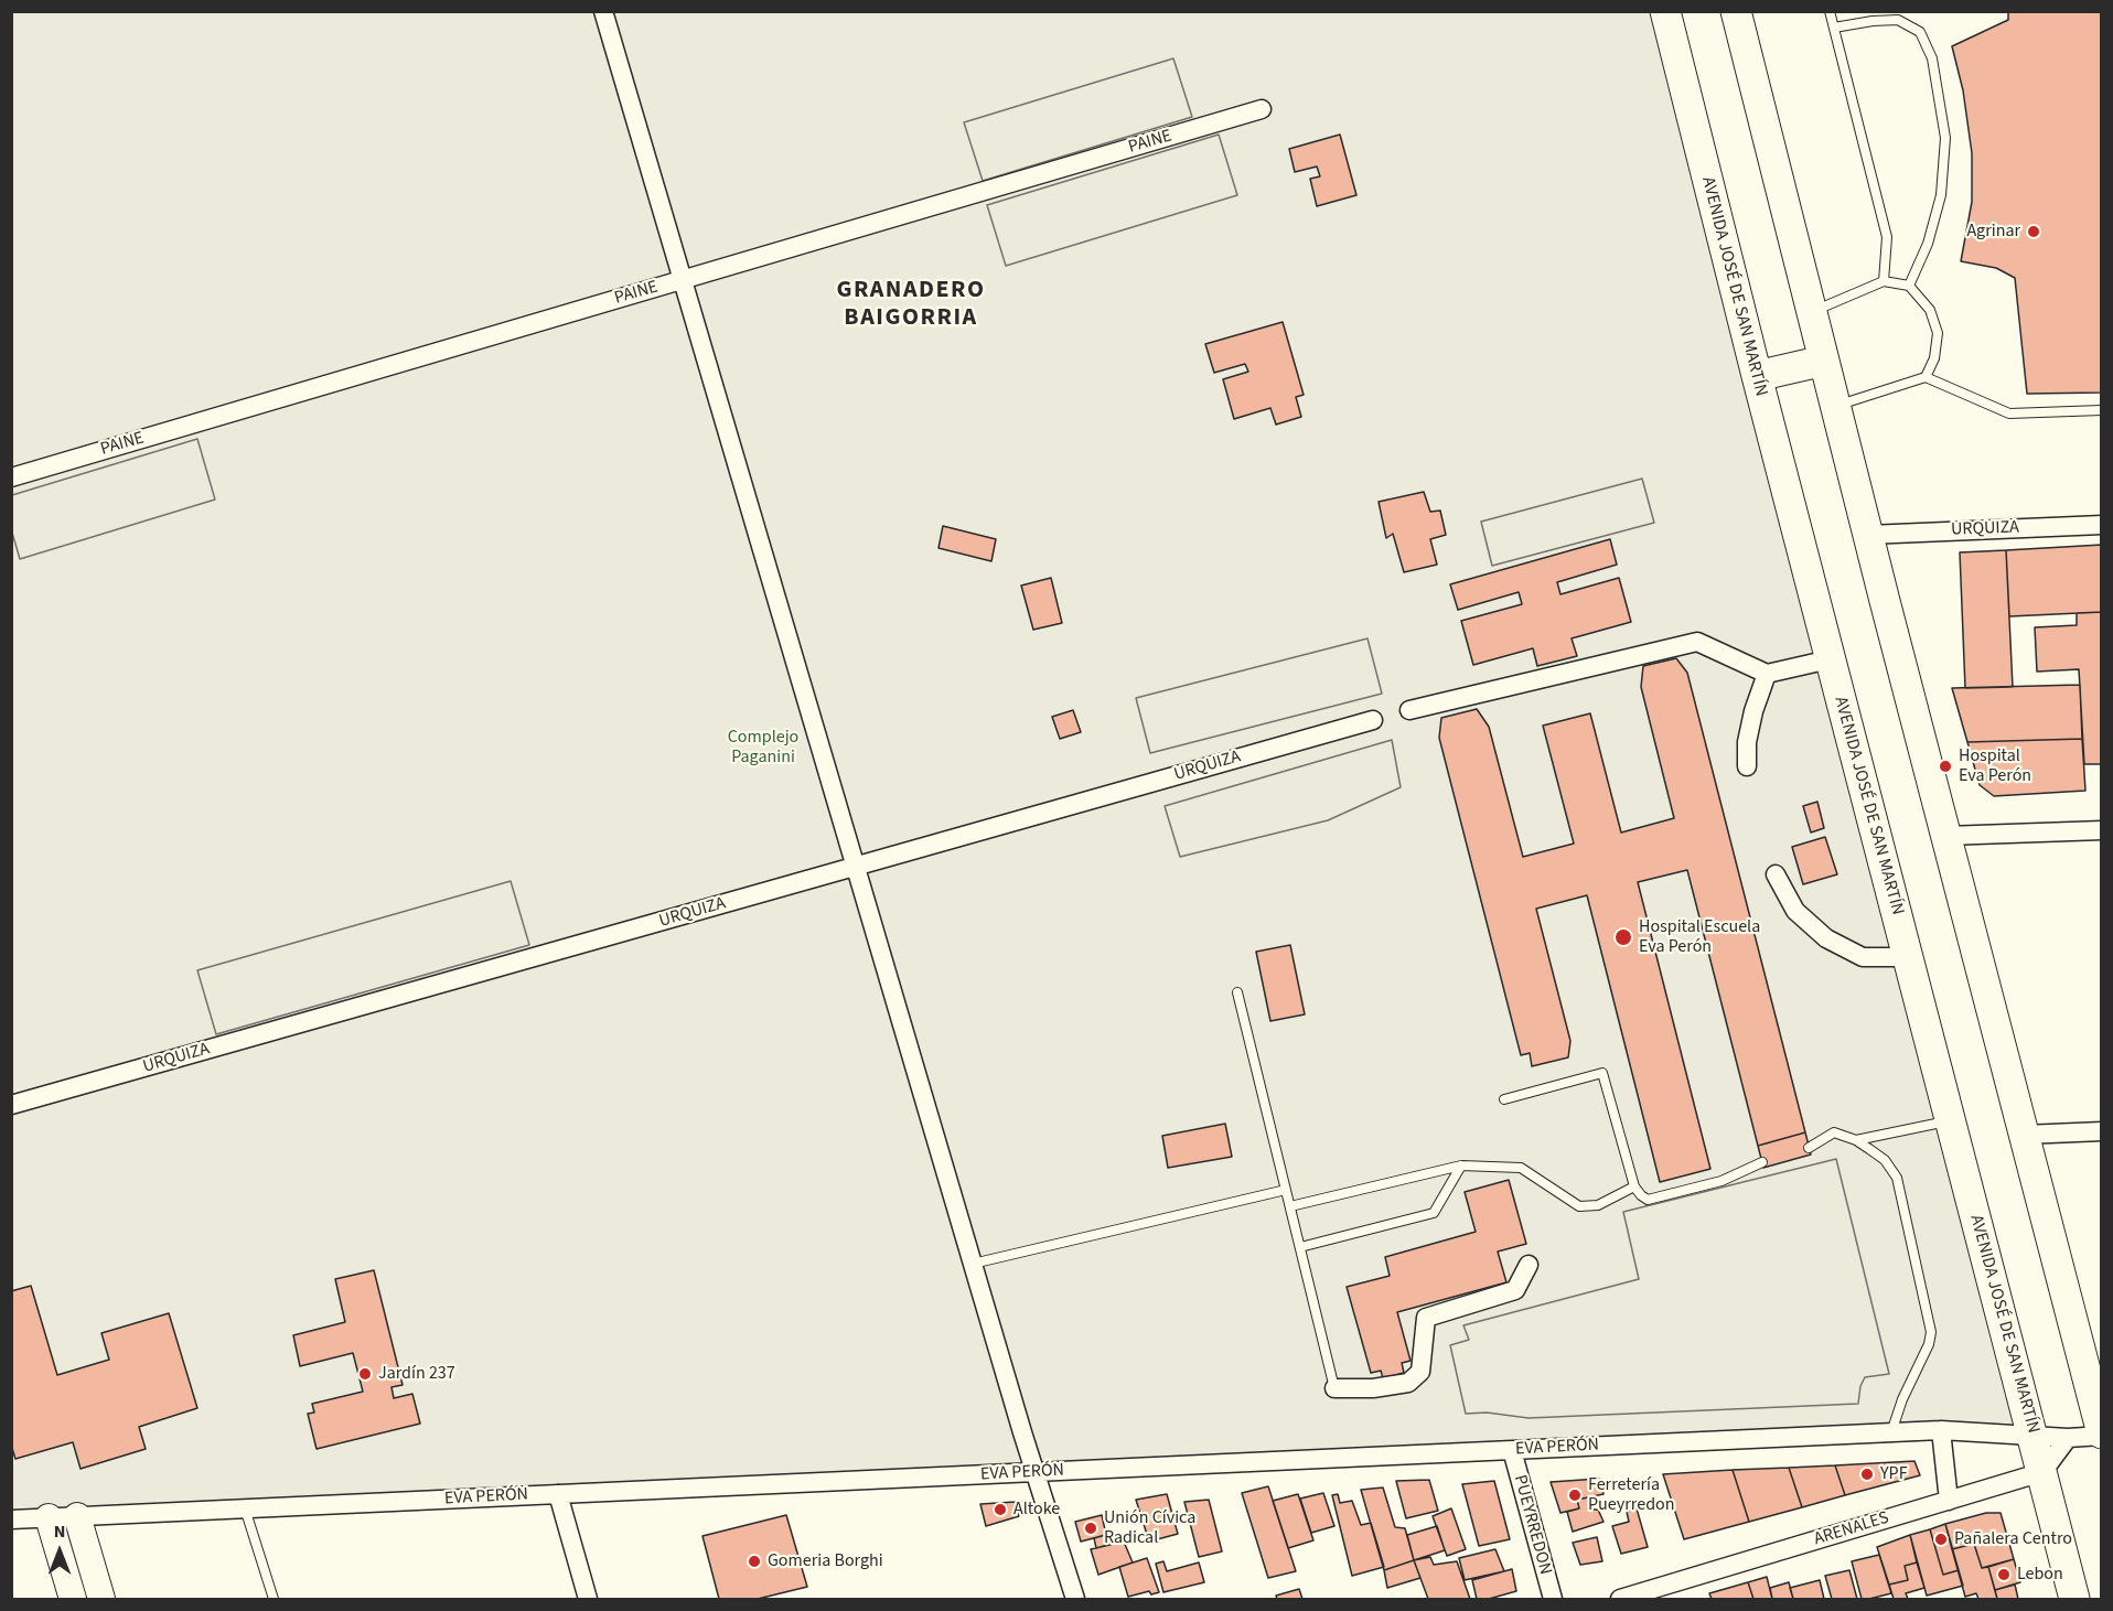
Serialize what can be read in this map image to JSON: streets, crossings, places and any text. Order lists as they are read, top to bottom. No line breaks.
{"streets":{"main road":["AVENIDA JOSÉ DE SAN MARTÍN"],"street":["PAINE","URQUIZA","EVA PERÓN","PUEYRREDON","ARENALES"]},"crossings":[["AVENIDA JOSÉ DE SAN MARTÍN","EVA PERÓN"],["AVENIDA JOSÉ DE SAN MARTÍN","ARENALES"],["EVA PERÓN","PUEYRREDON"]],"districts":["GRANADERO BAIGORRIA"],"parks":["Complejo Paganini"],"places":["Agrinar","Hospital Eva Perón","Hospital Escuela Eva Perón","Jardín 237","YPF","Ferretería Pueyrredon","Altoke","Unión Cívica Radical","Pañalera Centro","Gomeria Borghi","Lebon"],"north":"top"}
